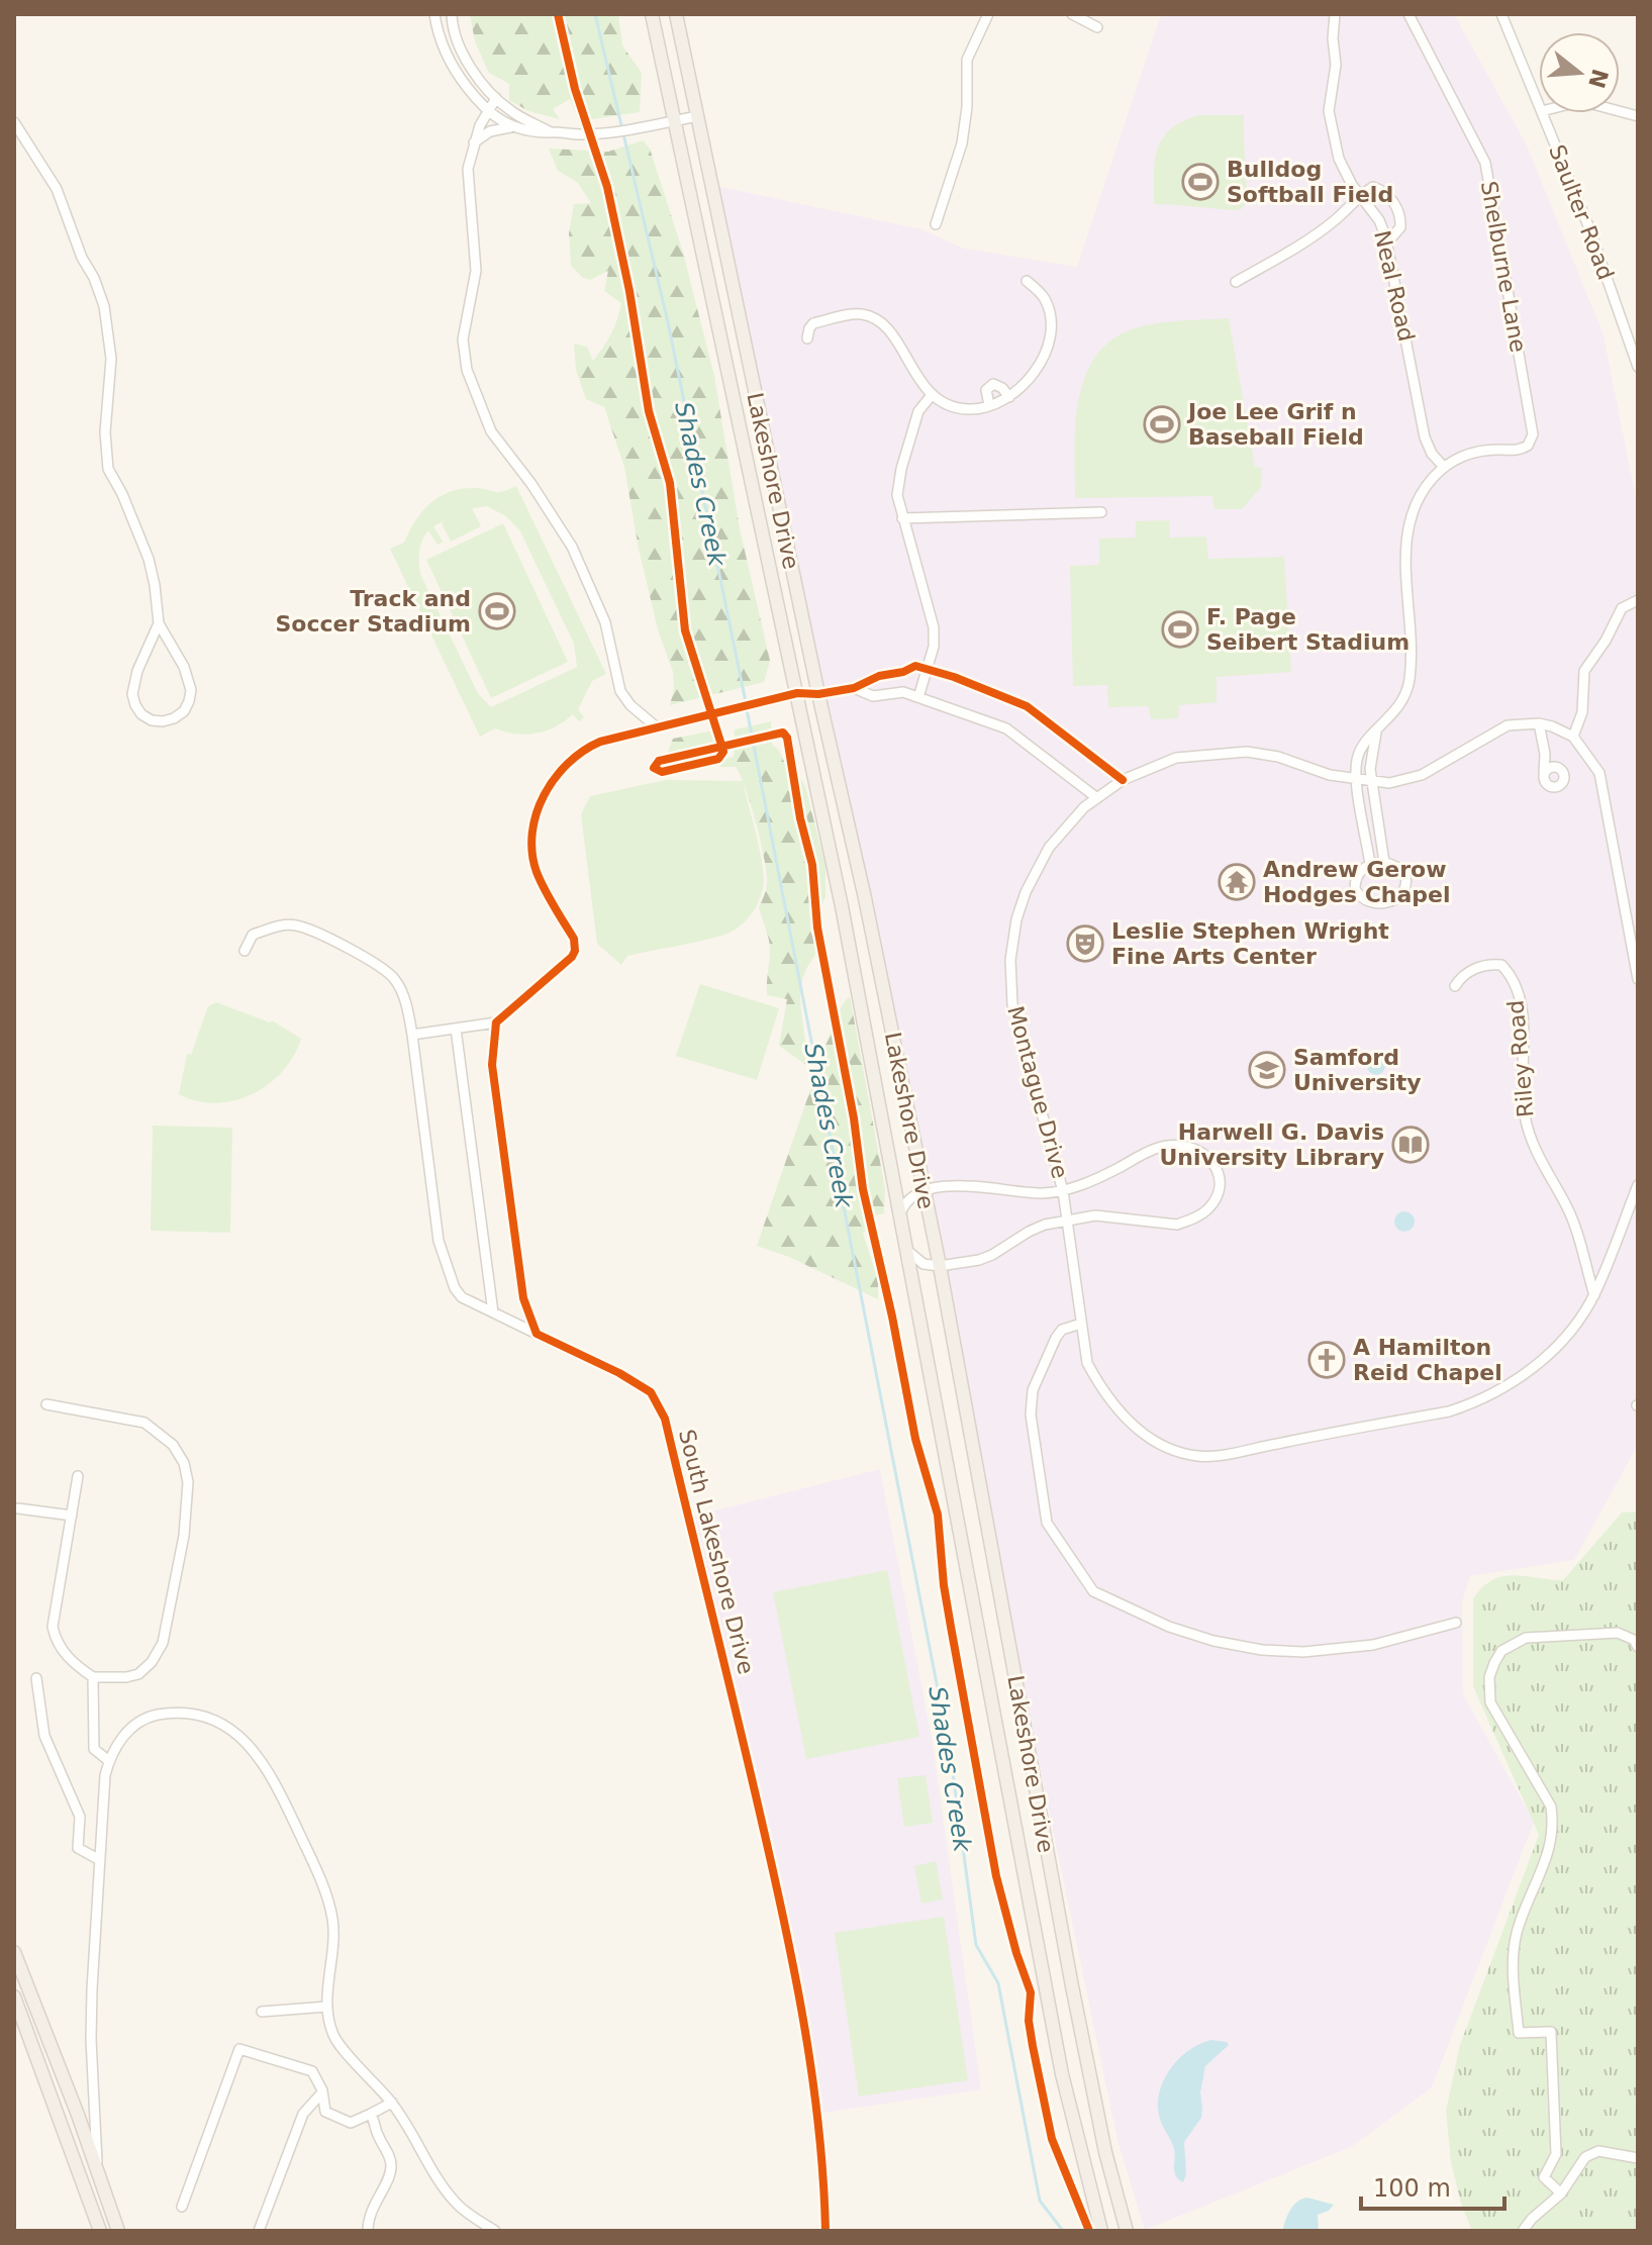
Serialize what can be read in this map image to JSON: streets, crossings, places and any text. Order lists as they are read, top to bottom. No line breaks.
{"streets":{"main road":["Lakeshore Drive"],"street":["Saulter Road","Shelburne Lane","Neal Road","Riley Road","Montague Drive","South Lakeshore Drive"]},"crossings":[["Shelburne Lane","Neal Road"],["Riley Road","Montague Drive"]],"water":["Shades Creek"],"places":{"sports":["Bulldog Softball Field","Joe Lee Grif n Baseball Field","Track and Soccer Stadium","F. Page Seibert Stadium"],"temple":["Andrew Gerow Hodges Chapel"],"theatre":["Leslie Stephen Wright Fine Arts Center"],"school or university":["Samford University"],"library":["Harwell G. Davis University Library"],"church":["A Hamilton Reid Chapel"]},"scale_bar":"100 m","north":"right"}
